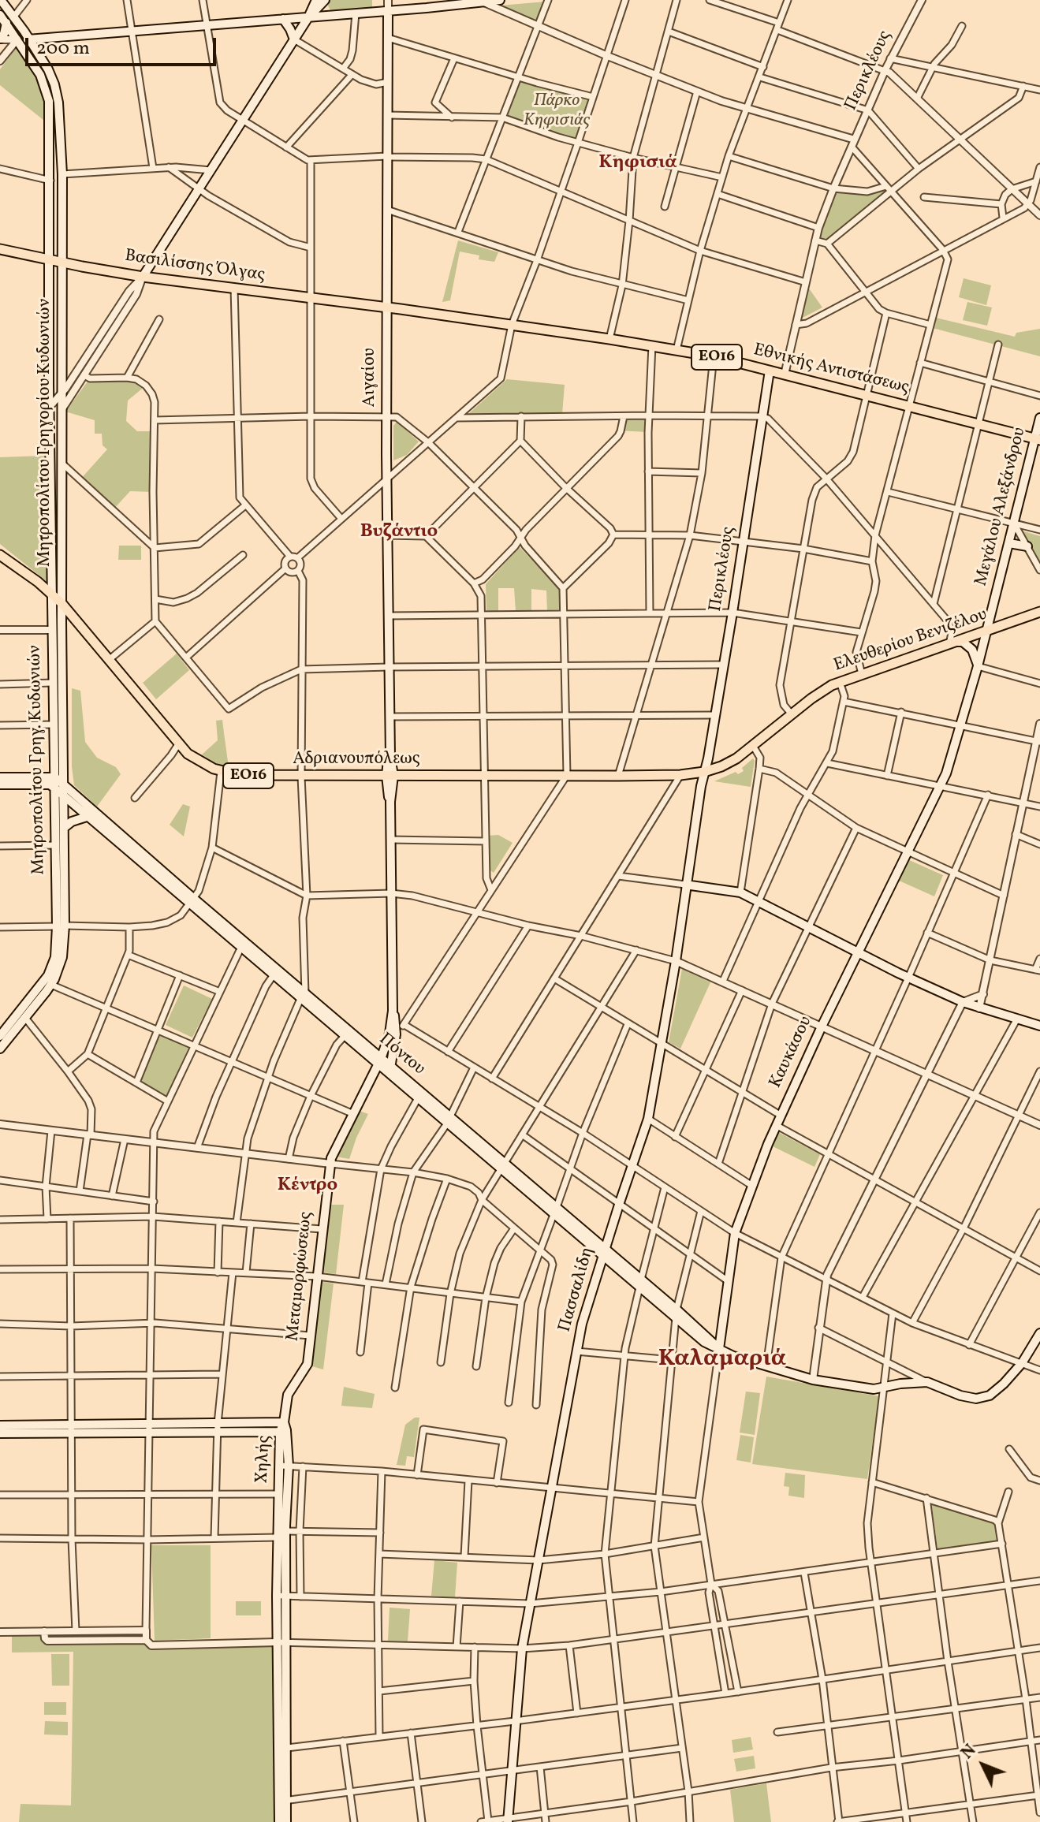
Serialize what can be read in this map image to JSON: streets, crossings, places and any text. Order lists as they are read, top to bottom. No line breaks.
{"streets":{"main road":["Περικλέους","Βασιλίσσης Όλγας","ΕΟ16","Εθνικής Αντιστάσεως","Αιγαίου","Μητροπολίτου Γρηγορίου Κυδωνιών","Μεγάλου Αλεξάνδρου","Ελευθερίου Βενιζέλου","Μητροπολίτου Γρηγ. Κυδωνιών","Αδριανουπόλεως","Καυκάσου","Πόντου","Μεταμορφώσεως","Πασσαλίδη","Χηλής"]},"crossings":[["Περικλέους","Εθνικής Αντιστάσεως"],["Περικλέους","Ελευθερίου Βενιζέλου"],["Περικλέους","Αδριανουπόλεως"],["Περικλέους","Πασσαλίδη"],["Βασιλίσσης Όλγας","Εθνικής Αντιστάσεως"],["Βασιλίσσης Όλγας","Αιγαίου"],["Βασιλίσσης Όλγας","Μητροπολίτου Γρηγορίου Κυδωνιών"],["ΕΟ16","Μητροπολίτου Γρηγορίου Κυδωνιών"],["ΕΟ16","Μητροπολίτου Γρηγ. Κυδωνιών"],["ΕΟ16","Αδριανουπόλεως"],["Εθνικής Αντιστάσεως","Αιγαίου"],["Εθνικής Αντιστάσεως","Μεγάλου Αλεξάνδρου"],["Αιγαίου","Αδριανουπόλεως"],["Αιγαίου","Πόντου"],["Αιγαίου","Μεταμορφώσεως"],["Μητροπολίτου Γρηγορίου Κυδωνιών","Μητροπολίτου Γρηγ. Κυδωνιών"],["Μητροπολίτου Γρηγορίου Κυδωνιών","Αδριανουπόλεως"],["Μεγάλου Αλεξάνδρου","Ελευθερίου Βενιζέλου"],["Μεγάλου Αλεξάνδρου","Καυκάσου"],["Ελευθερίου Βενιζέλου","Αδριανουπόλεως"],["Ελευθερίου Βενιζέλου","Πασσαλίδη"],["Μητροπολίτου Γρηγ. Κυδωνιών","Αδριανουπόλεως"],["Μητροπολίτου Γρηγ. Κυδωνιών","Πόντου"],["Αδριανουπόλεως","Πασσαλίδη"],["Καυκάσου","Πόντου"],["Πόντου","Μεταμορφώσεως"],["Πόντου","Πασσαλίδη"],["Μεταμορφώσεως","Χηλής"]],"districts":["Κηφισιά","Βυζάντιο","Κέντρο","Καλαμαριά"],"parks":["Πάρκο Κηφισιάς"],"scale_bar":"200 m","north":"top left"}
